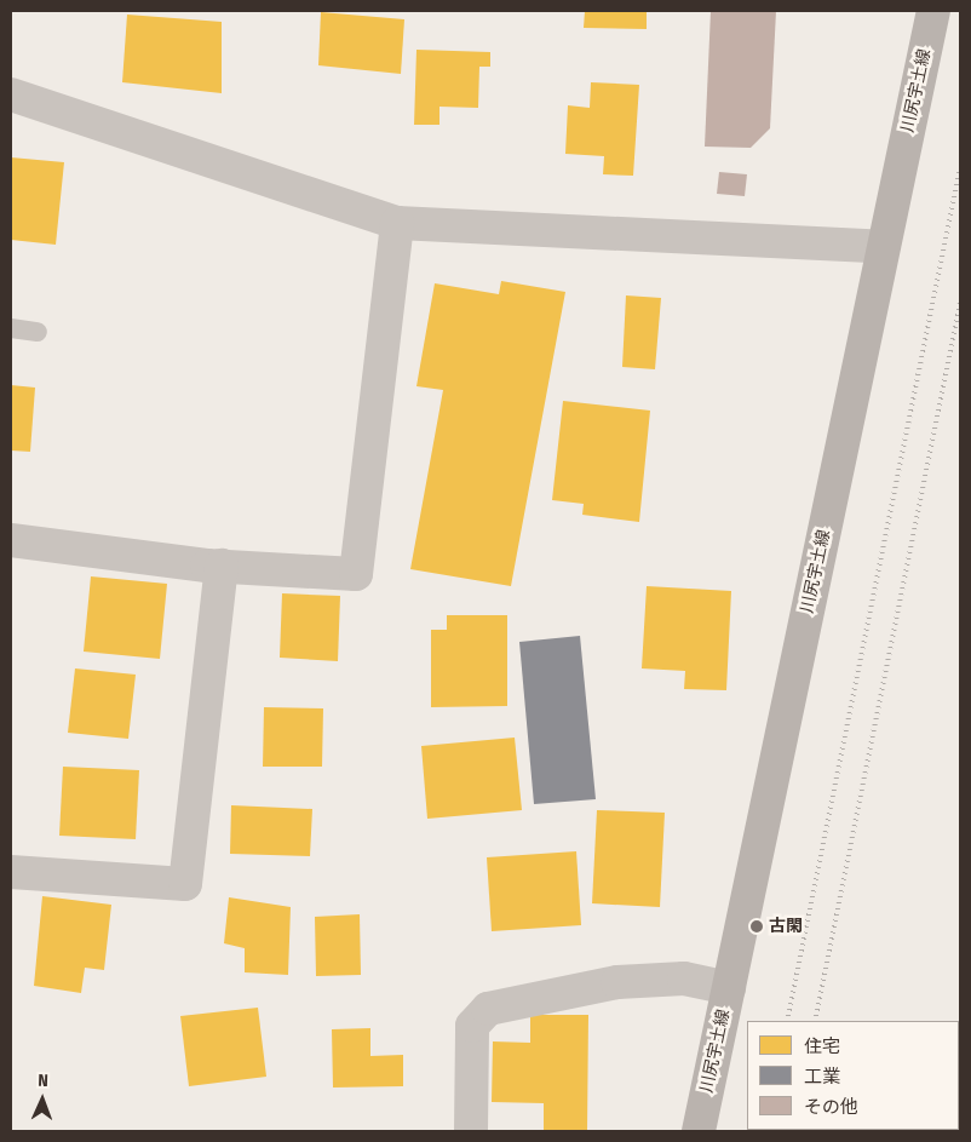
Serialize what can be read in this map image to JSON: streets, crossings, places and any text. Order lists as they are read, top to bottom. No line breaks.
{"streets":{"main road":["川尻宇土線"]},"places":["古閑"],"legend":["住宅","工業","その他"],"north":"top"}
